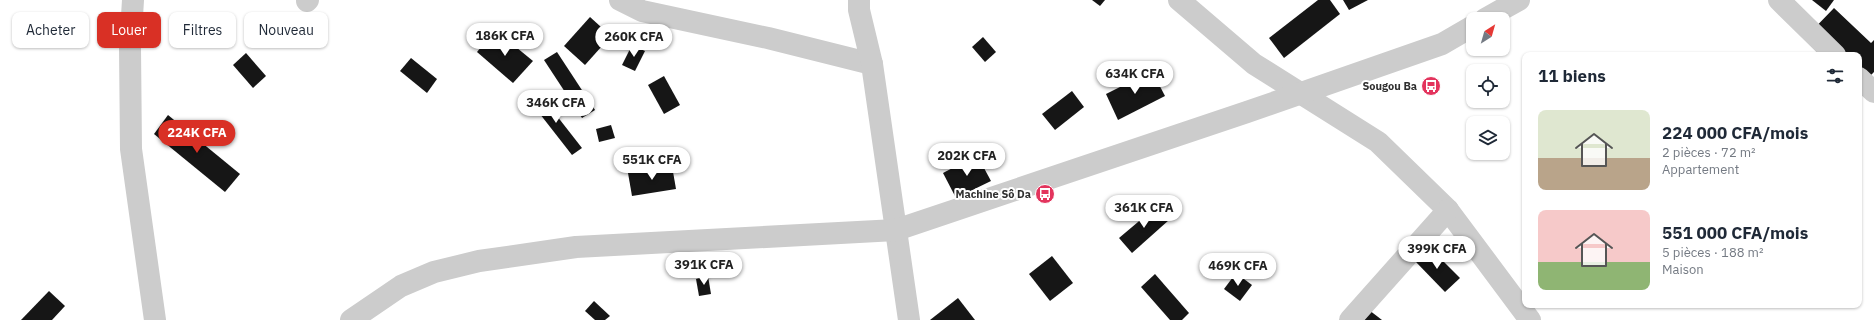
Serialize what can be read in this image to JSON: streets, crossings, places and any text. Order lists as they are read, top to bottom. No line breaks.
{"places":{"bus stop":["Sougou Ba","Machine Sô Da"]},"north":"top right","page":{"chip":["Acheter","Louer","Filtres","Nouveau"],"price":["186K CFA","260K CFA","634K CFA","346K CFA","224K CFA","202K CFA","551K CFA","361K CFA","399K CFA","391K CFA","469K CFA"],"heading":"11 biens","list":[{"name":"224 000 CFA/mois","note":"2 pièces · 72 m² · Appartement"},{"name":"551 000 CFA/mois","note":"5 pièces · 188 m² · Maison"}]}}
